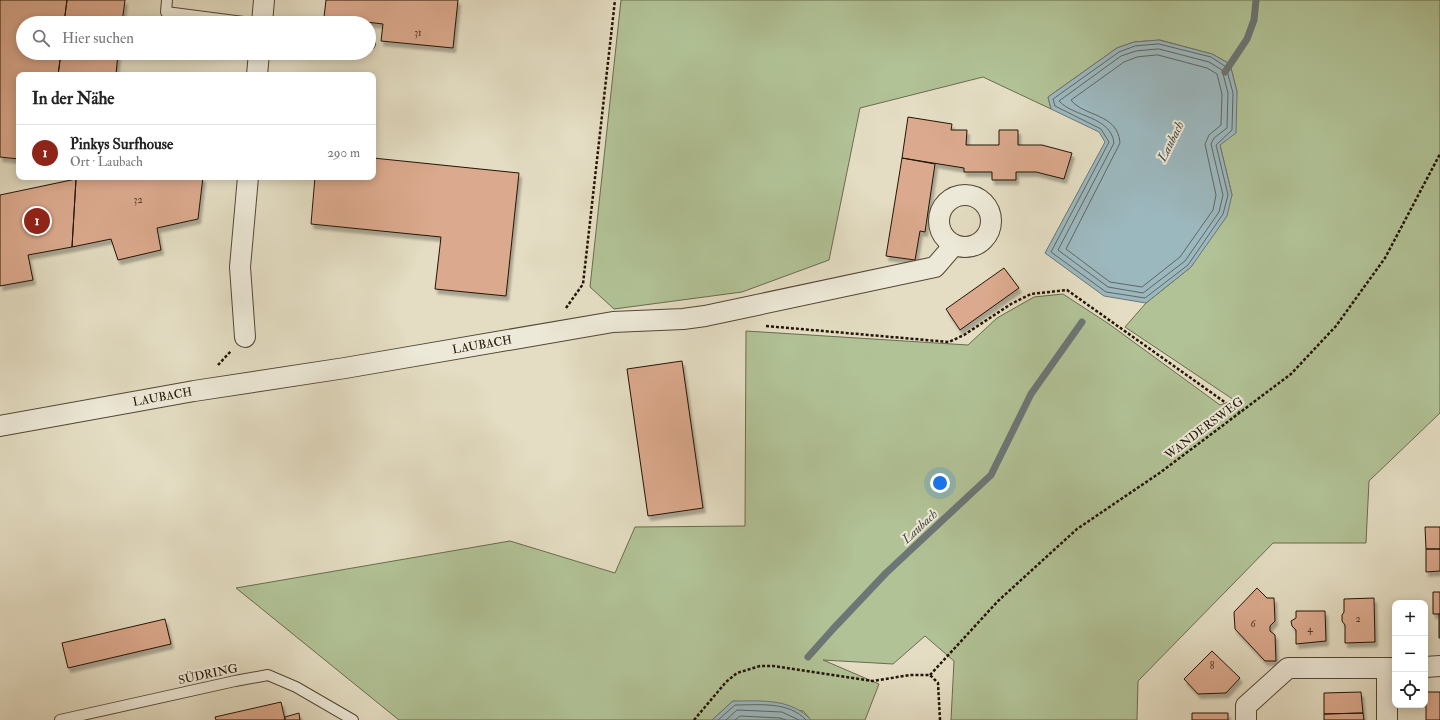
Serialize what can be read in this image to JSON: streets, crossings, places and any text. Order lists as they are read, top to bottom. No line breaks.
{"streets":{"street":["LAUBACH"],"lane":["SÜDRING"],"path":["WANDERSWEG"]},"water":["Laubach"],"house_numbers":["31","32","2","6","4","8"],"page":{"search":"Hier suchen","heading":"In der Nähe","list":[{"mark":"1","name":"Pinkys Surfhouse","note":"Ort · Laubach","value":"290 m"}],"pins":"1","map_buttons":["+","−"]}}
